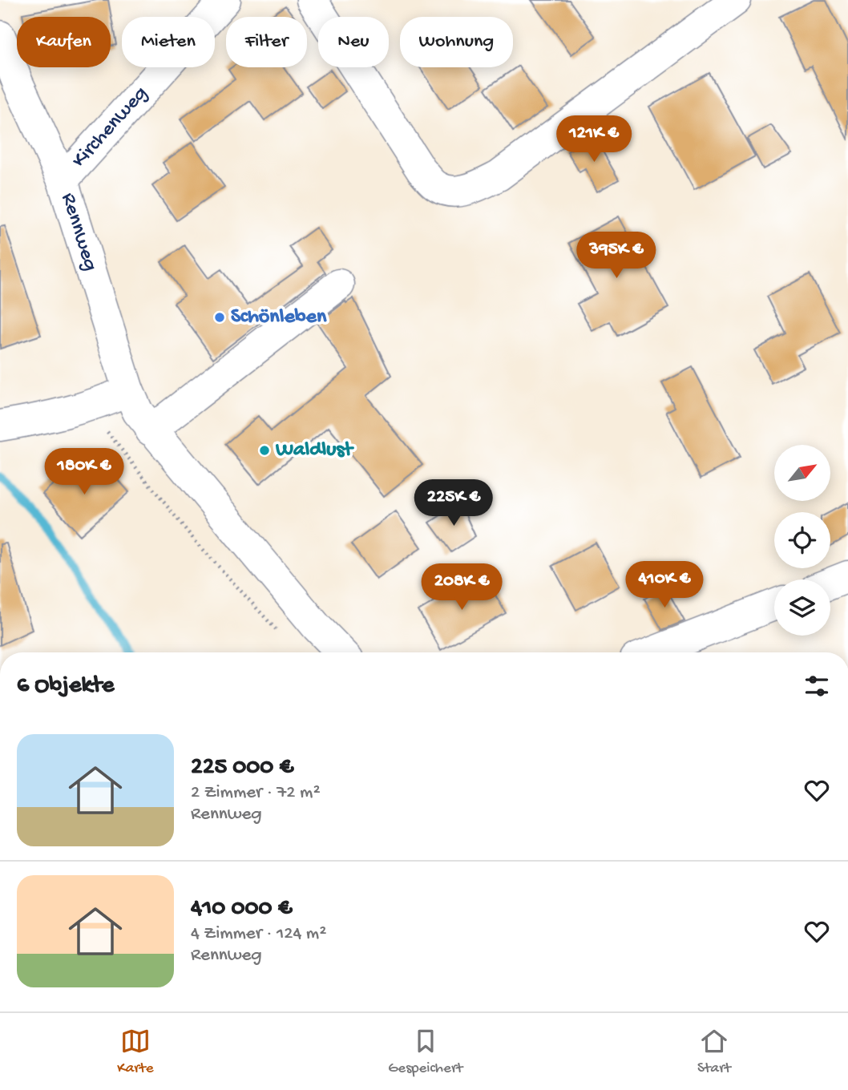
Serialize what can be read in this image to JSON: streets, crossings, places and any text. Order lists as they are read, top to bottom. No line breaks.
{"streets":{"street":["Kirchenweg","Rennweg"]},"crossings":[["Kirchenweg","Rennweg"]],"places":["Schönleben","Waldlust"],"north":"top right","page":{"chip":["Kaufen","Mieten","Filter","Neu","Wohnung"],"price":["121K €","395K €","180K €","225K €","410K €","208K €"],"heading":"6 Objekte","list":[{"name":"225 000 €","note":"2 Zimmer · 72 m² · Rennweg"},{"name":"410 000 €","note":"4 Zimmer · 124 m² · Rennweg"}],"tabs":["Karte","Gespeichert","Start"]}}
